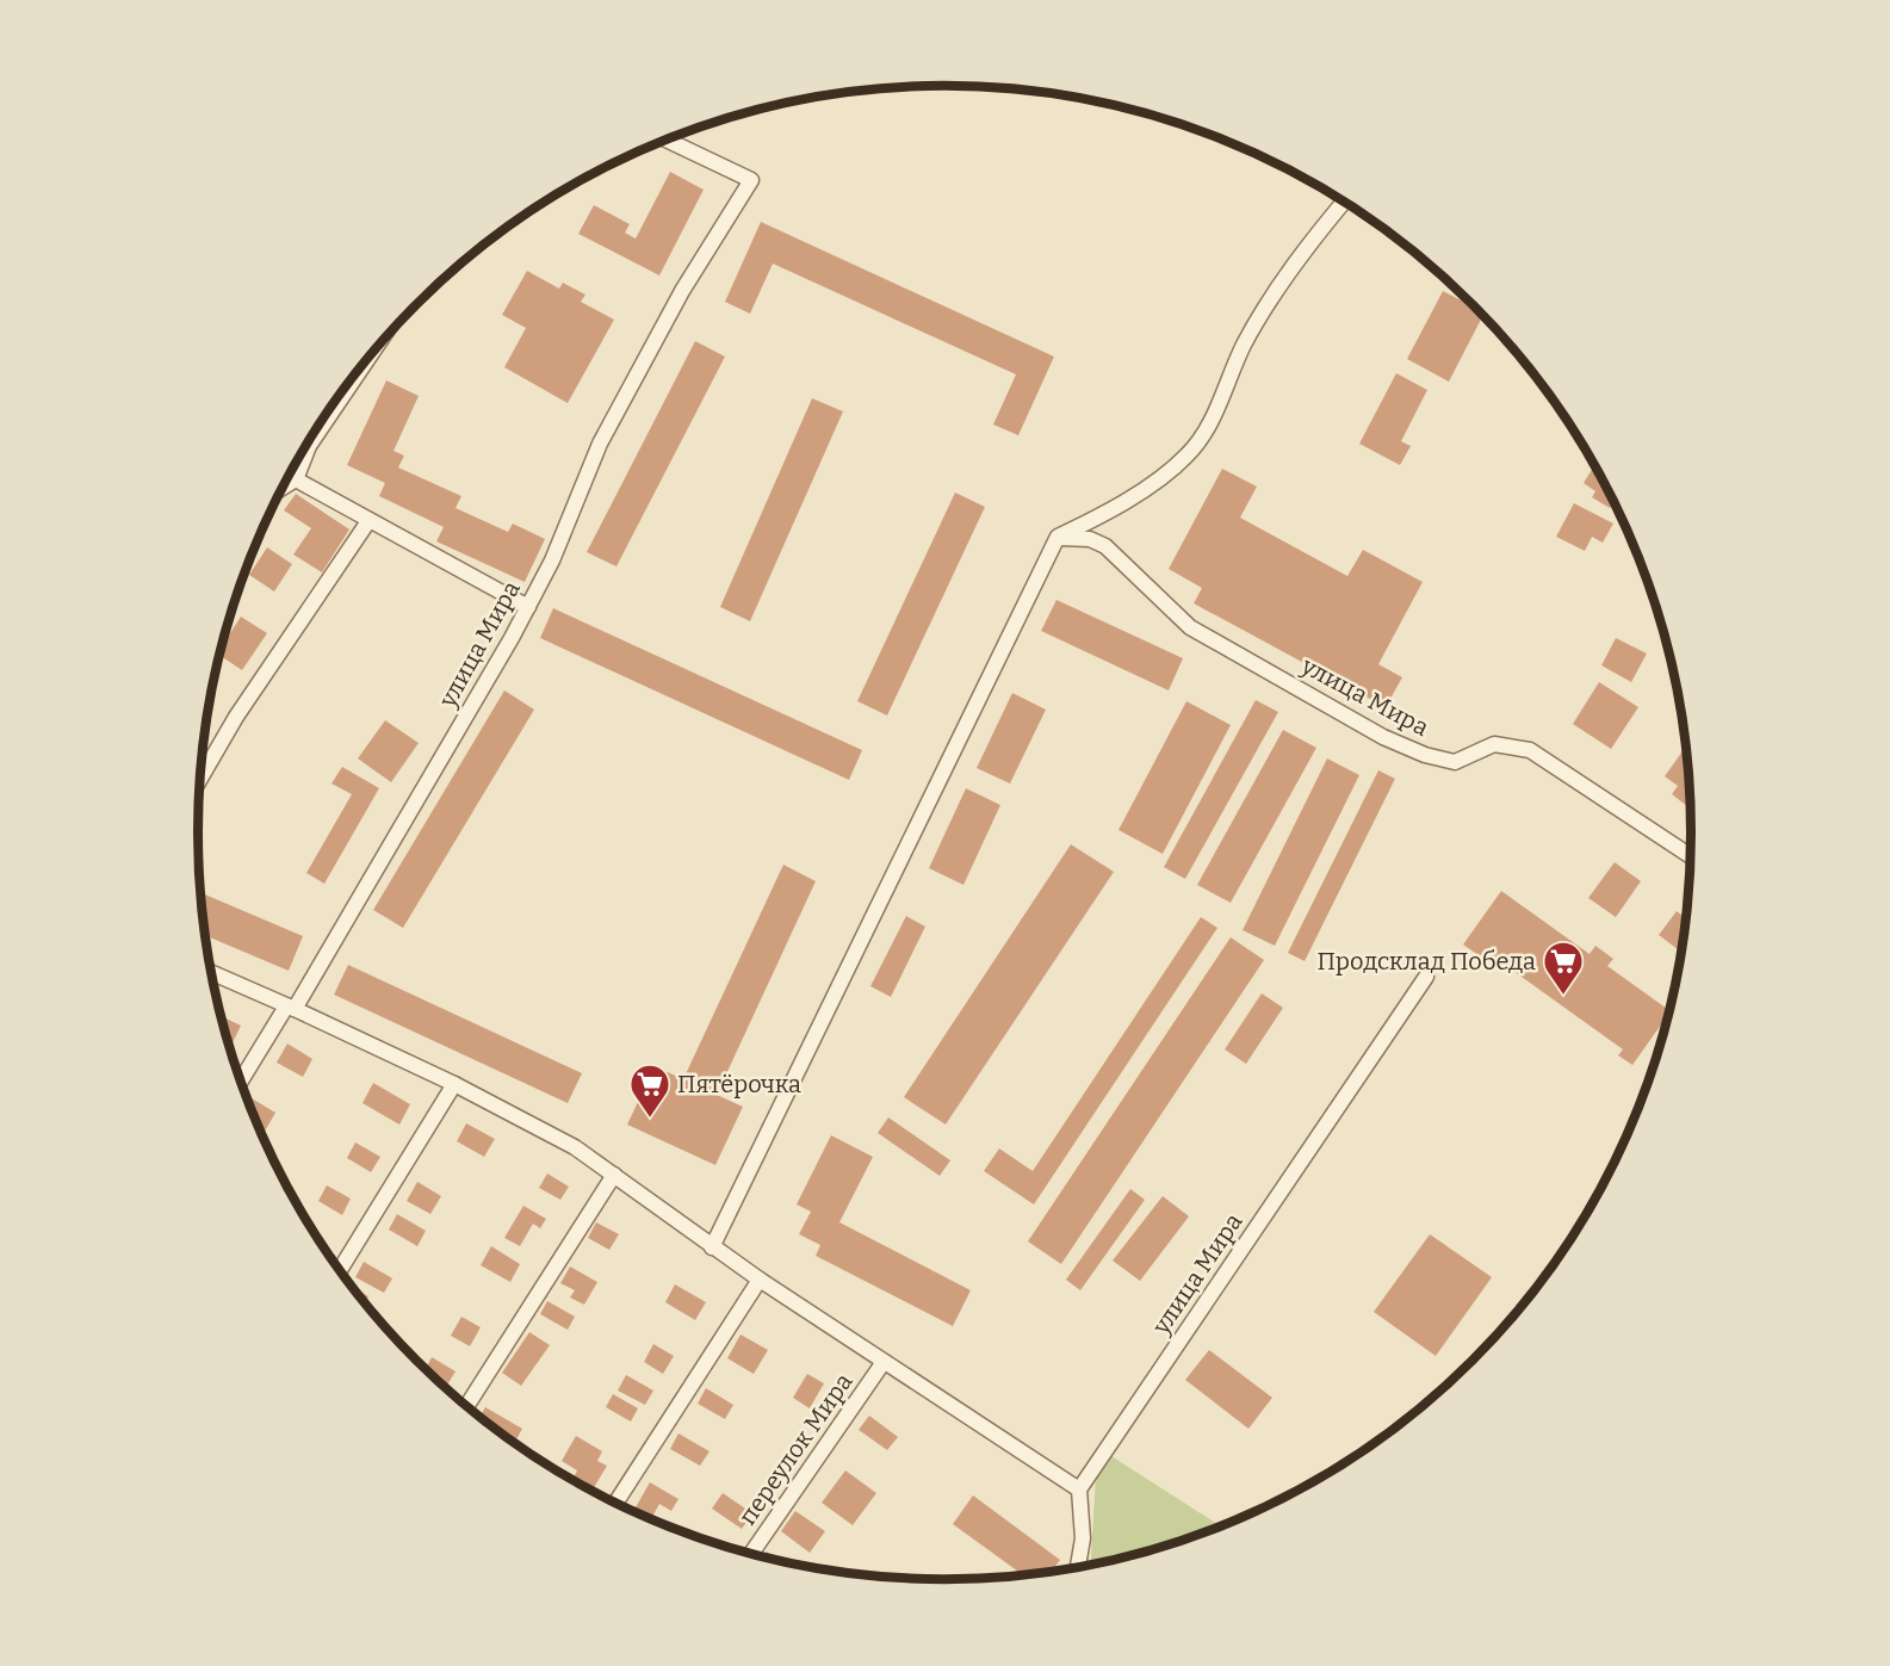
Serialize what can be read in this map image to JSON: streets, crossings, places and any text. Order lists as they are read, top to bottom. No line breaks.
{"streets":{"street":["улица Мира","переулок Мира"]},"places":{"supermarket":["Продсклад Победа","Пятёрочка"]}}
